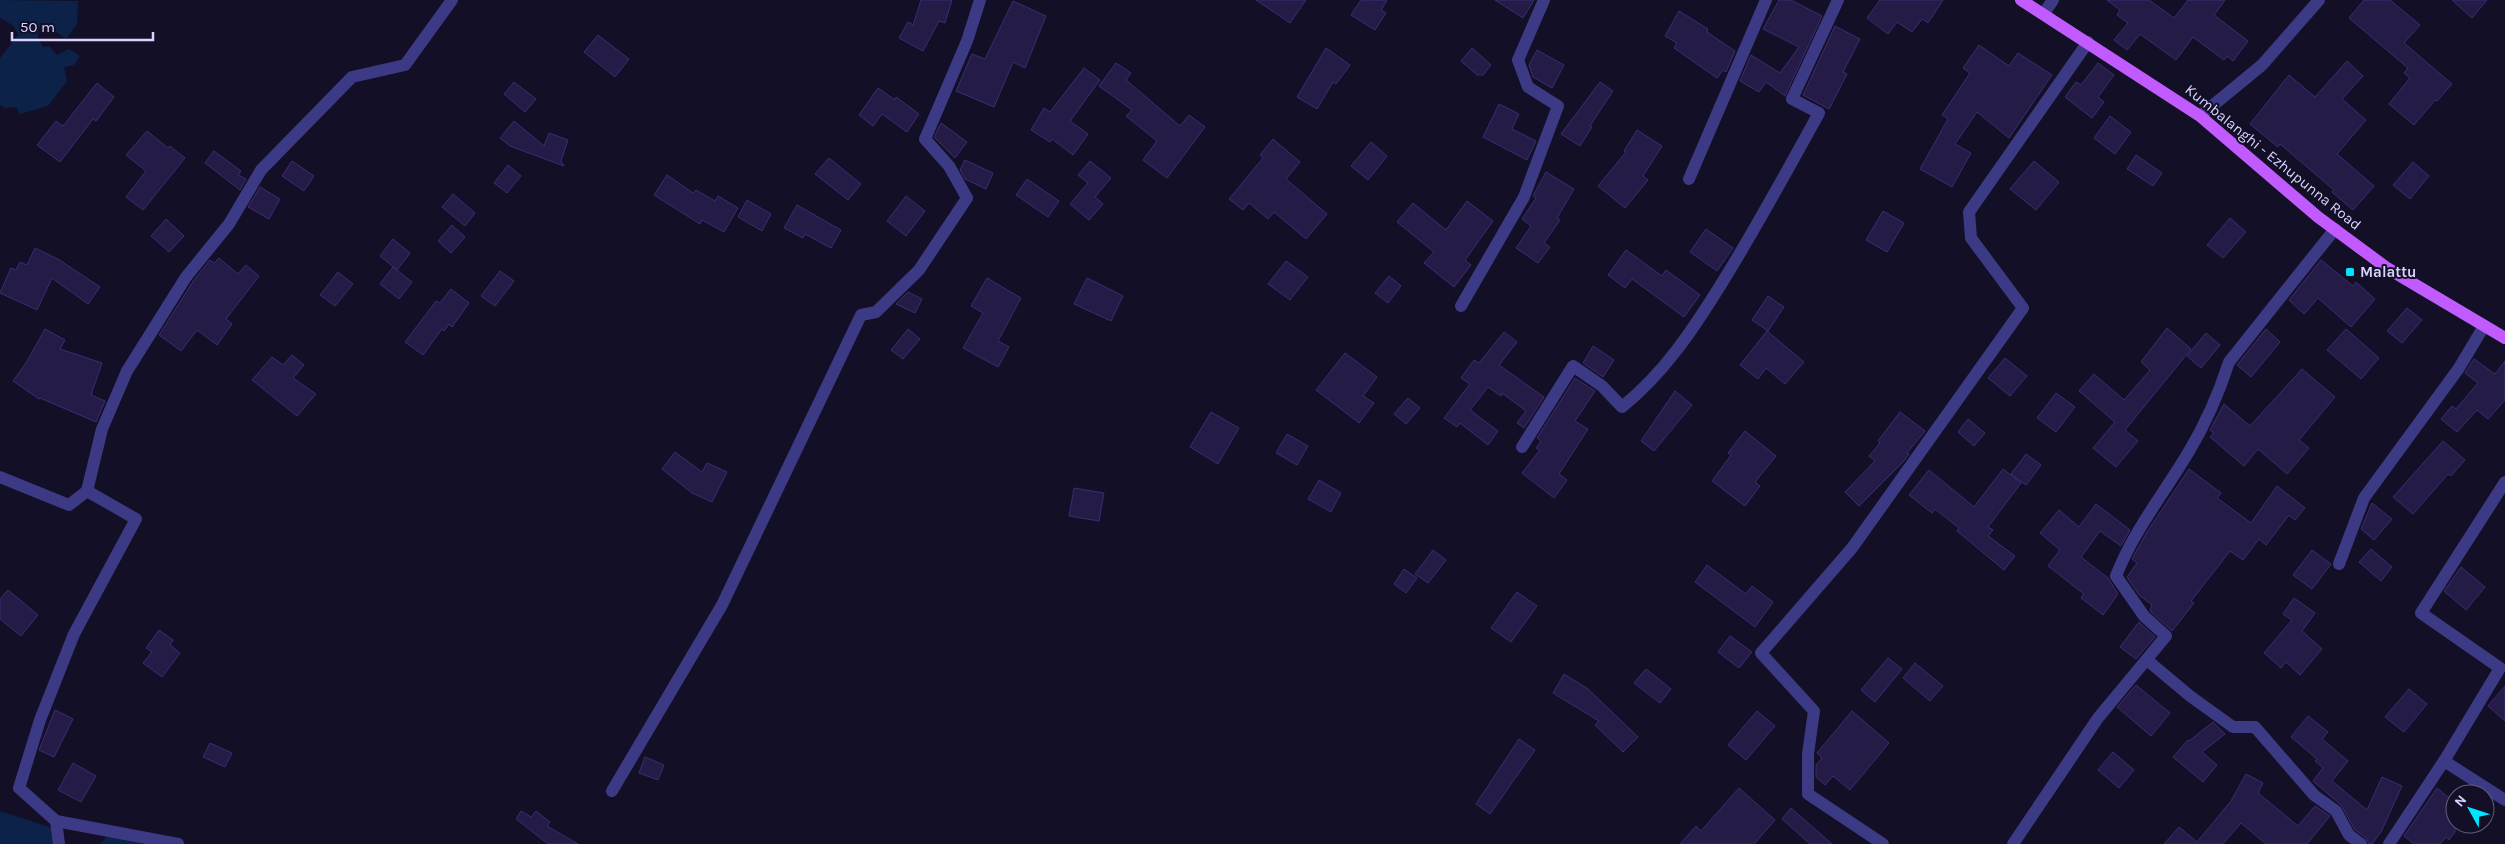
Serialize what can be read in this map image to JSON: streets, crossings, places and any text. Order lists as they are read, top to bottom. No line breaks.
{"streets":{"main road":["Kumbalanghi - Ezhupunna Road"]},"places":{"transit":["Malattu"]},"scale_bar":"50 m","north":"top left"}
